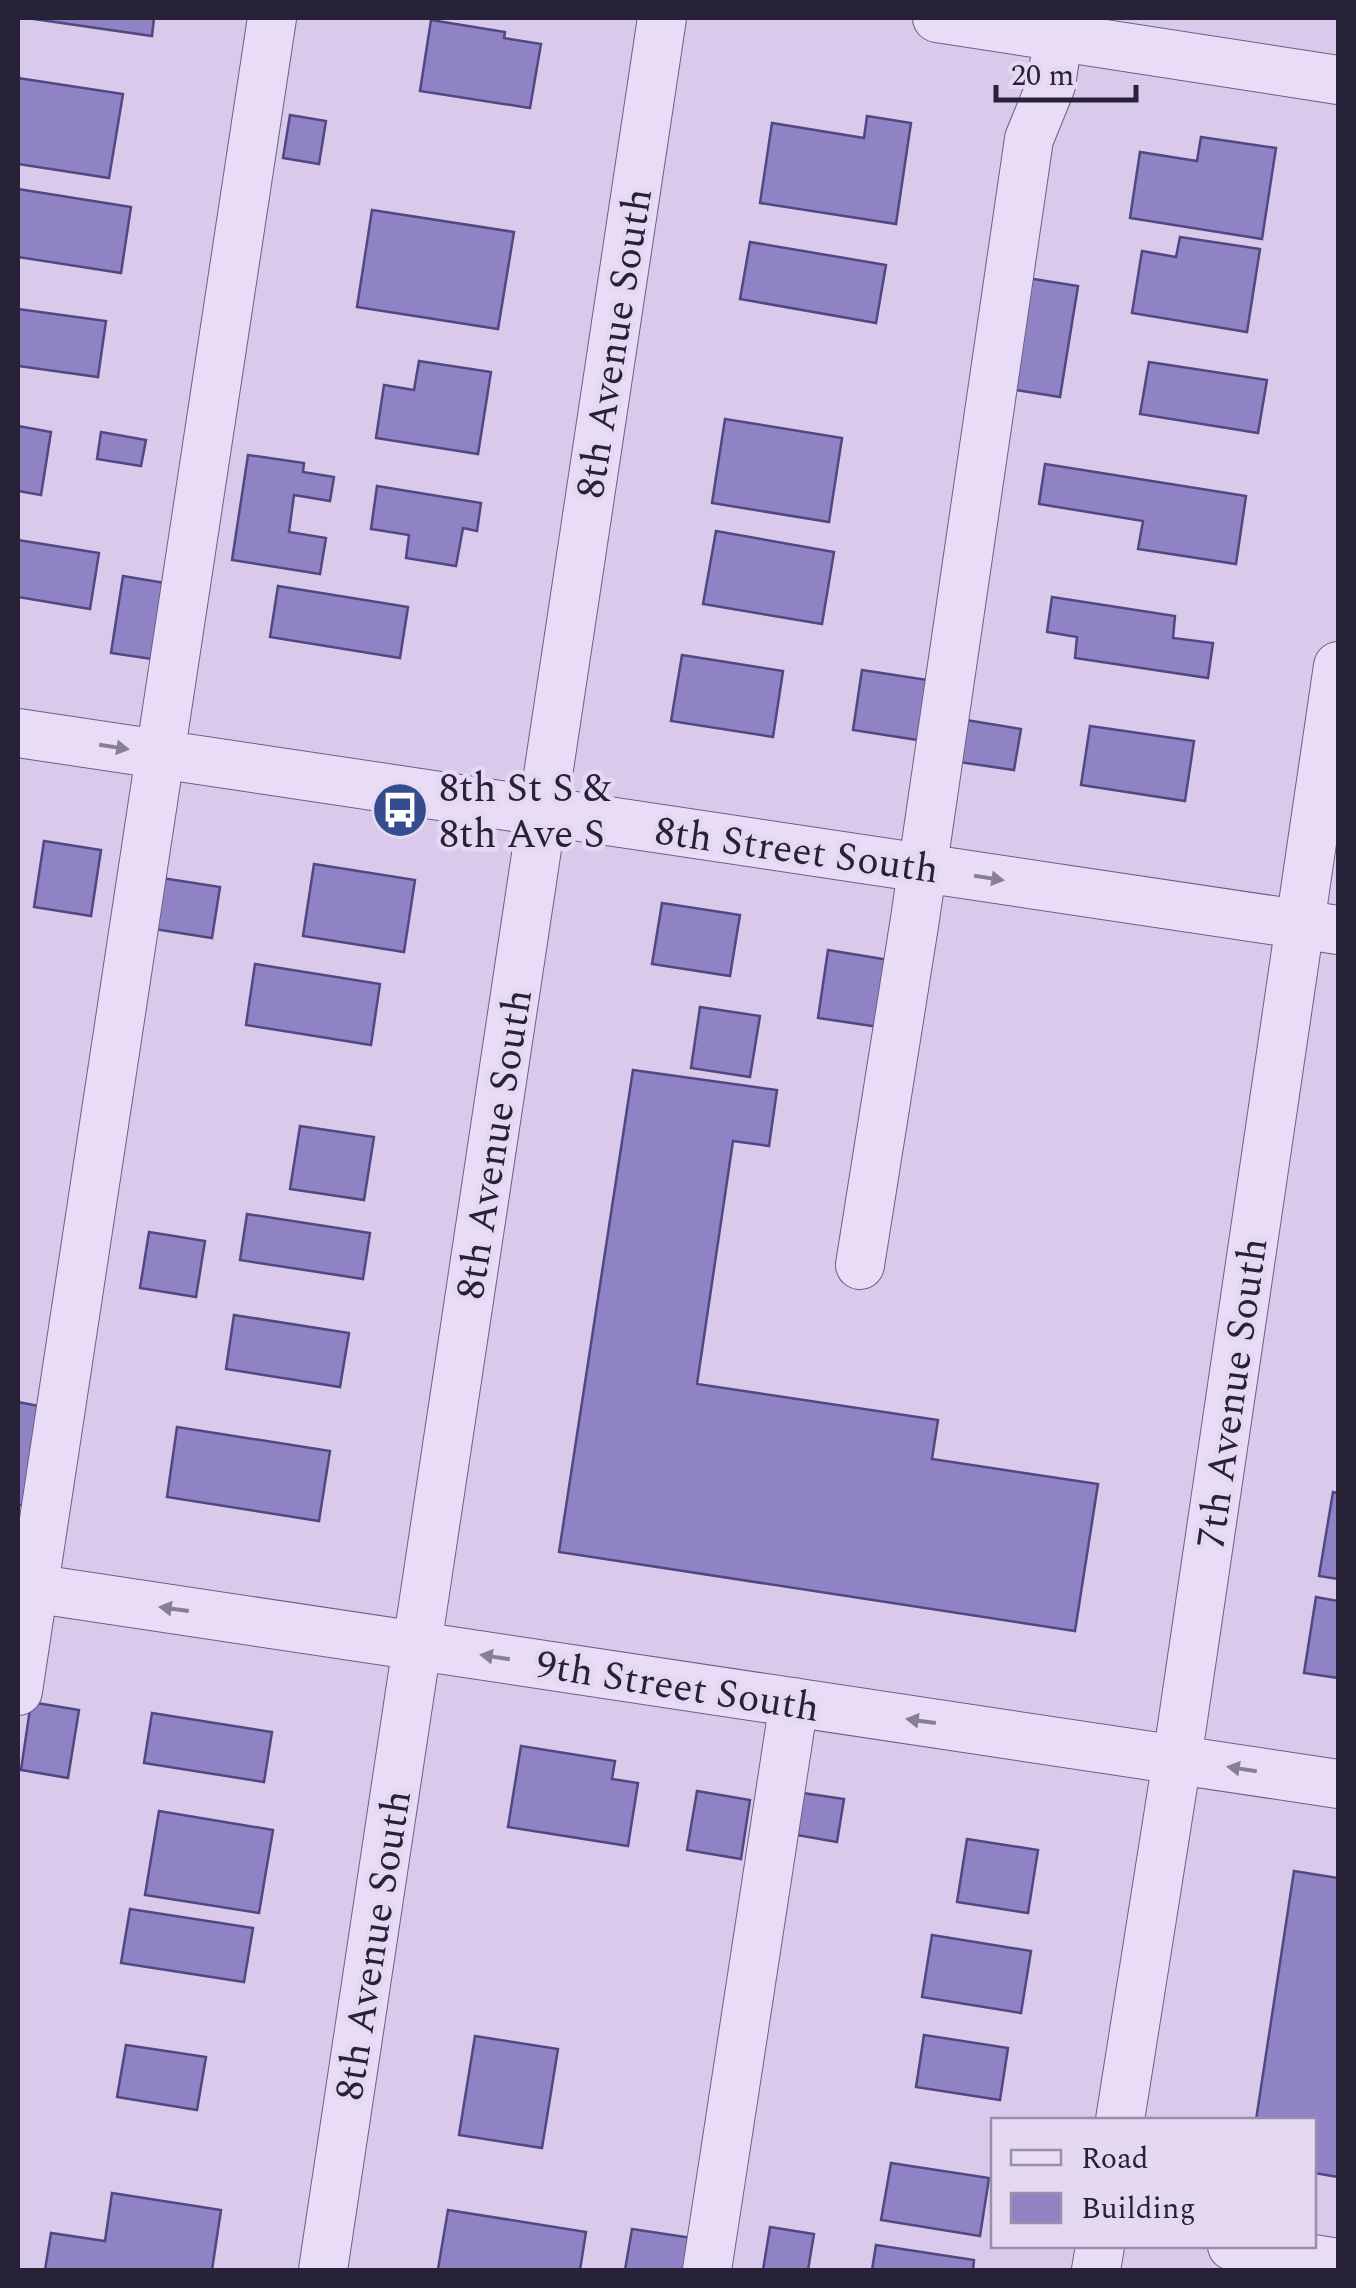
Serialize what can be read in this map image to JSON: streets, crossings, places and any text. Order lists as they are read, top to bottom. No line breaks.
{"streets":{"street":["8th Avenue South","8th Street South","7th Avenue South","9th Street South"]},"crossings":[["8th Avenue South","8th Street South"],["8th Avenue South","9th Street South"],["8th Street South","7th Avenue South"],["7th Avenue South","9th Street South"]],"one_way":["8th Street South","9th Street South"],"places":{"bus stop":["8th St S & 8th Ave S"]},"legend":["Road","Building"],"scale_bar":"20 m"}
